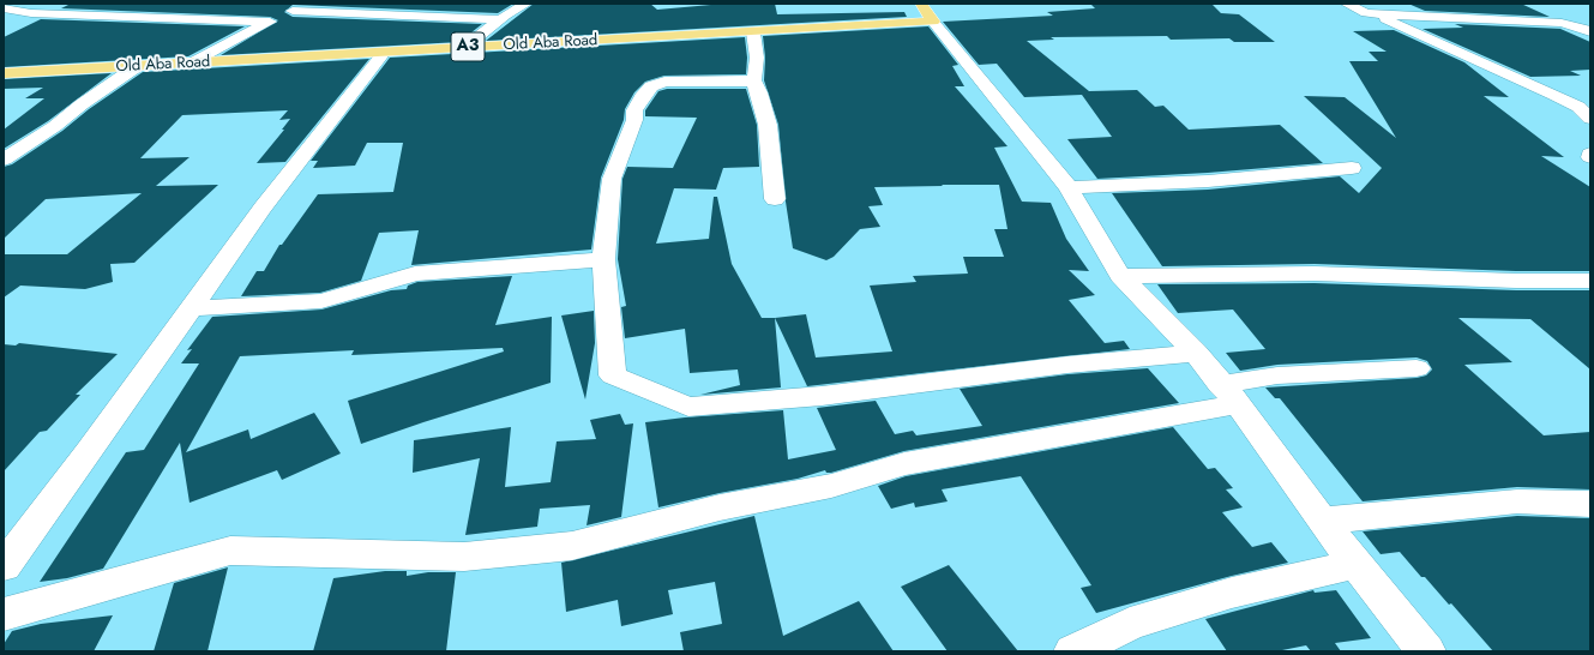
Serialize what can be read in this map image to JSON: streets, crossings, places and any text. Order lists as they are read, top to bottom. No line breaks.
{"streets":{"main road":["Old Aba Road","A3"]}}
